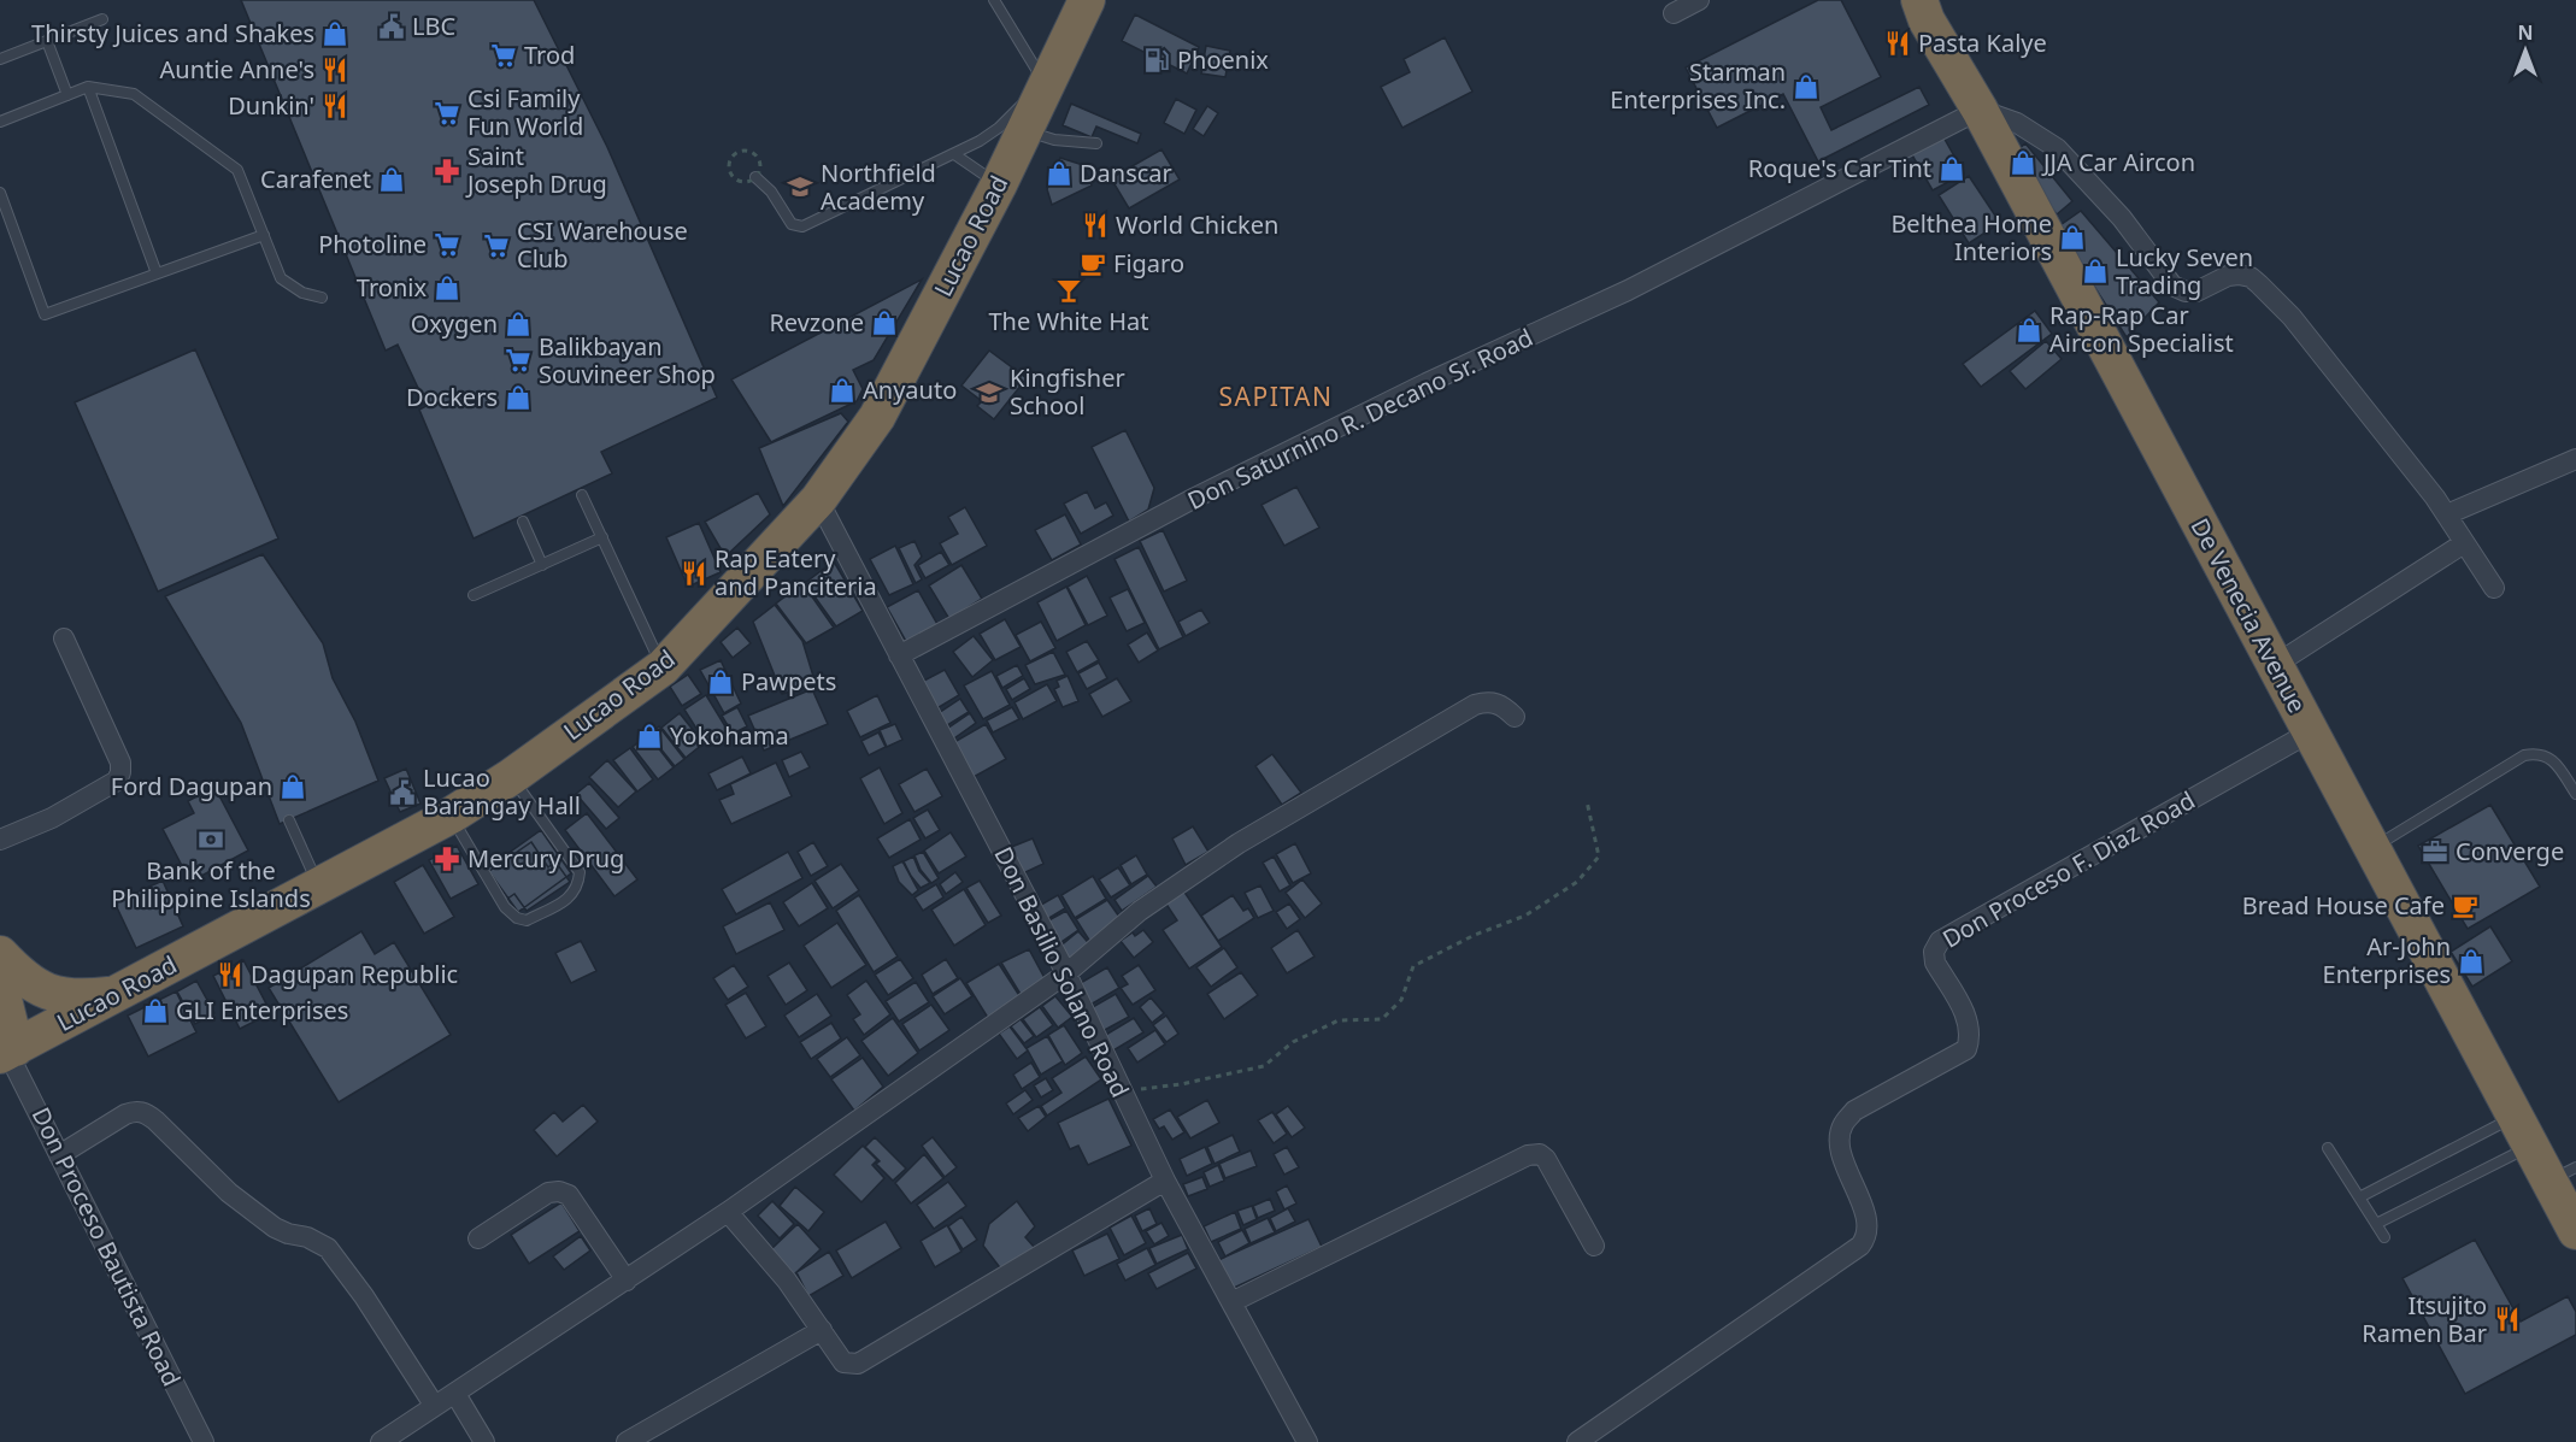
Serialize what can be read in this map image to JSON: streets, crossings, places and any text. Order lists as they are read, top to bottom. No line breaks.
{"streets":{"highway":["Lucao Road","De Venecia Avenue"],"street":["Don Saturnino R. Decano Sr. Road","Don Proceso F. Diaz Road","Don Basilio Solano Road","Don Proceso Bautista Road"]},"crossings":[["Lucao Road","Don Basilio Solano Road"],["Lucao Road","Don Proceso Bautista Road"],["Don Saturnino R. Decano Sr. Road","De Venecia Avenue"],["Don Saturnino R. Decano Sr. Road","Don Basilio Solano Road"],["De Venecia Avenue","Don Proceso F. Diaz Road"]],"districts":["SAPITAN"],"places":{"public building":["LBC","Lucao Barangay Hall"],"shop":["Thirsty Juices and Shakes","Starman Enterprises Inc.","JJA Car Aircon","Roque's Car Tint","Danscar","Carafenet","Belthea Home Interiors","Lucky Seven Trading","Tronix","Revzone","Oxygen","Rap-Rap Car Aircon Specialist","Anyauto","Dockers","Pawpets","Yokohama","Ford Dagupan","Ar-John Enterprises","GLI Enterprises"],"restaurant":["Pasta Kalye","Auntie Anne's","Dunkin'","World Chicken","Rap Eatery and Panciteria","Dagupan Republic","Itsujito Ramen Bar"],"supermarket":["Trod","Csi Family Fun World","Photoline","CSI Warehouse Club","Balikbayan Souvineer Shop"],"fuel station":["Phoenix"],"pharmacy":["Saint Joseph Drug","Mercury Drug"],"school or university":["Northfield Academy","Kingfisher School"],"cafe":["Figaro","Bread House Cafe"],"bar":["The White Hat"],"bank":["Bank of the Philippine Islands"],"office":["Converge"]},"north":"top"}
